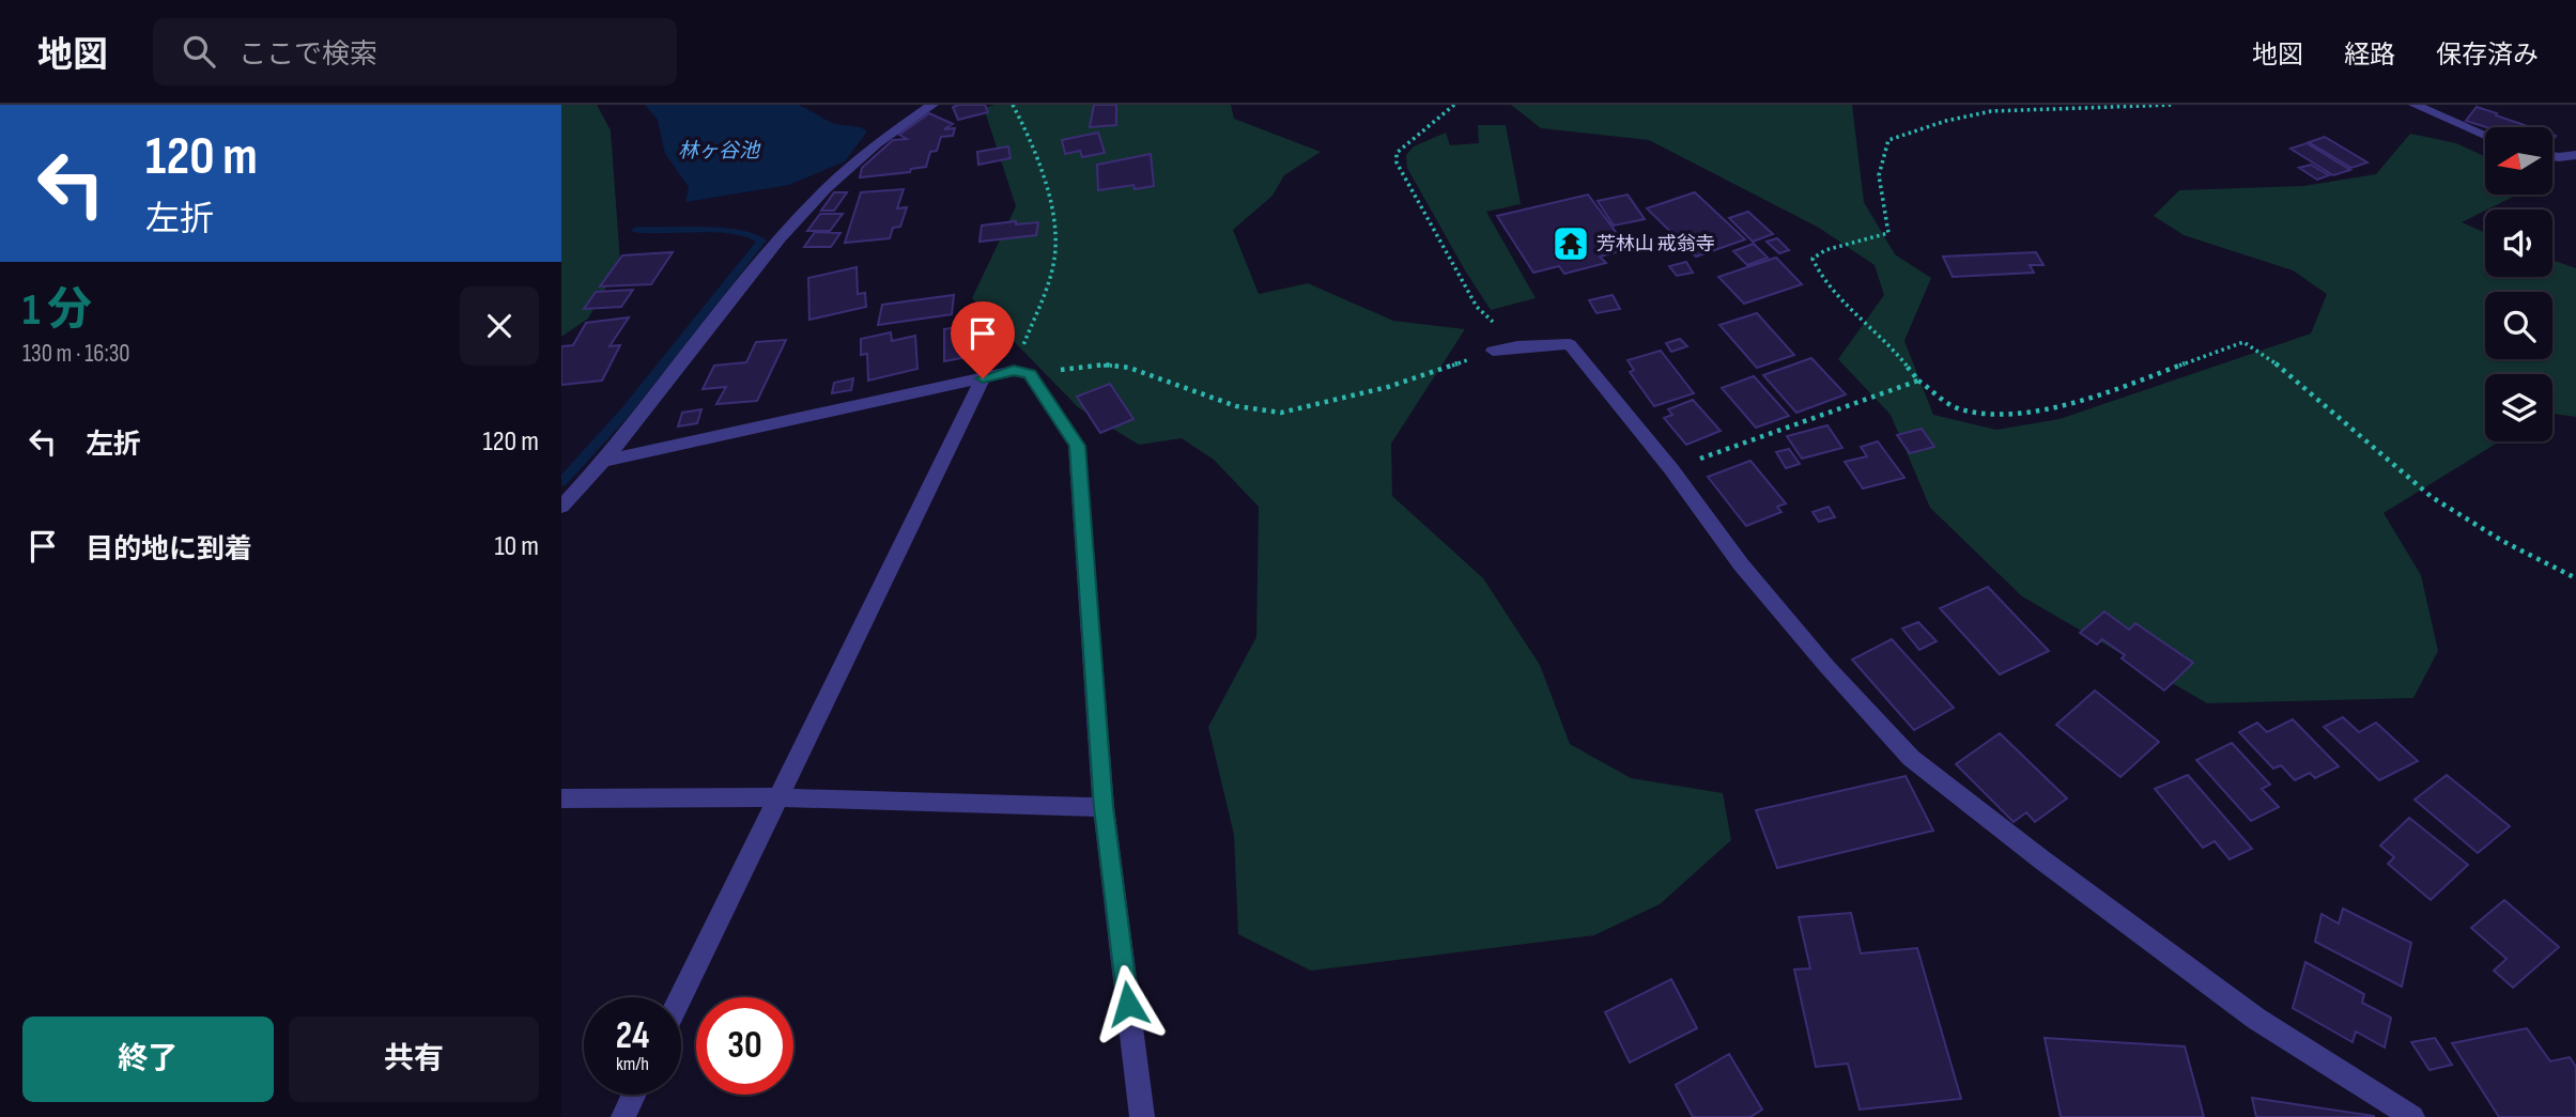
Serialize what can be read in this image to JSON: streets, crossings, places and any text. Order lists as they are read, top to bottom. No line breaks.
{"water":["林ヶ谷池"],"places":{"temple":["芳林山 戒翁寺"]},"north":"left","page":{"header":"地図","search":"ここで検索","nav":["地図","経路","保存済み"],"turn":["120 m","左折"],"heading":["1 分","130 m · 16:30"],"list":[{"name":"左折","value":"120 m"},{"name":"目的地に到着","value":"10 m"}],"speed":"24 km/h","limit":"30","buttons":["終了","共有"]}}
